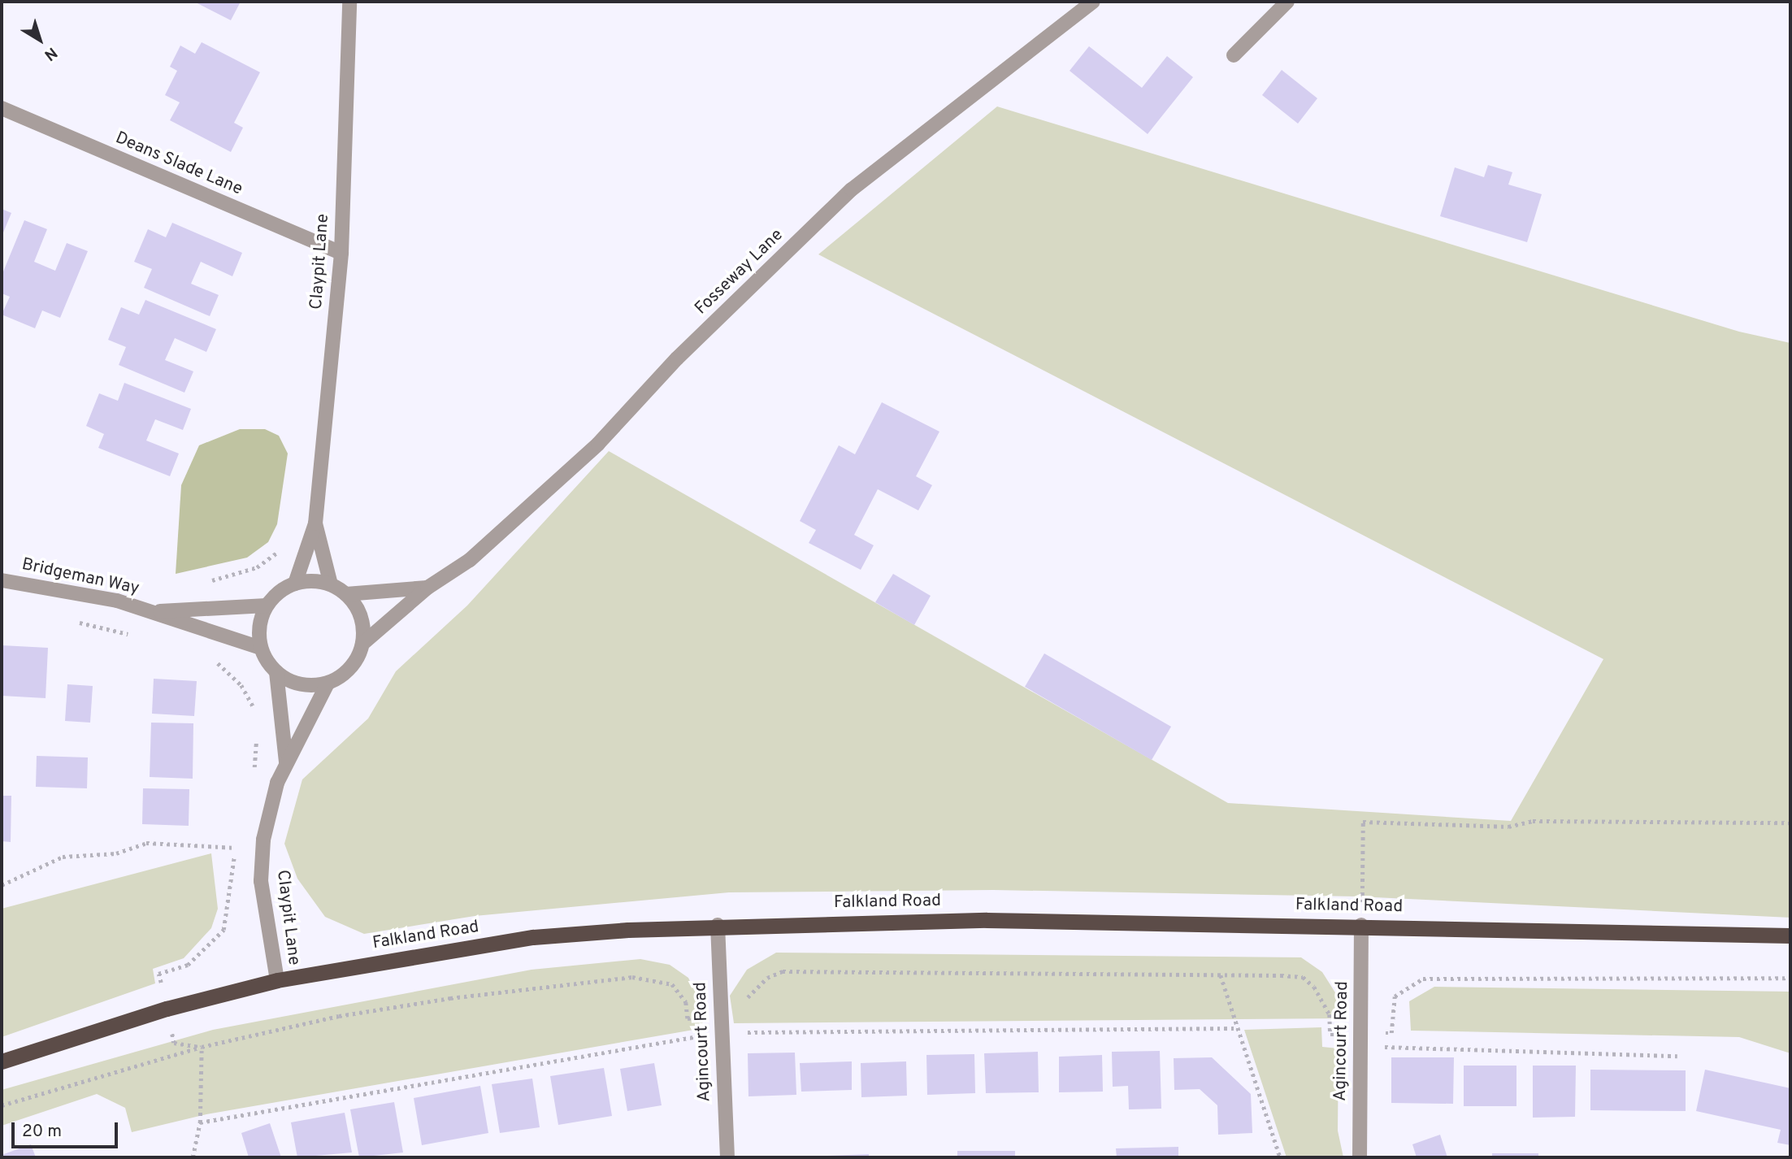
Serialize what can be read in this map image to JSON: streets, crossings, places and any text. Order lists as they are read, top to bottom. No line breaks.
{"streets":{"highway":["Falkland Road"],"street":["Deans Slade Lane","Claypit Lane","Fosseway Lane","Bridgeman Way","Agincourt Road"]},"crossings":[["Deans Slade Lane","Claypit Lane"],["Claypit Lane","Fosseway Lane"],["Claypit Lane","Bridgeman Way"],["Claypit Lane","Falkland Road"],["Fosseway Lane","Bridgeman Way"],["Falkland Road","Agincourt Road"]],"scale_bar":"20 m","north":"bottom right"}
